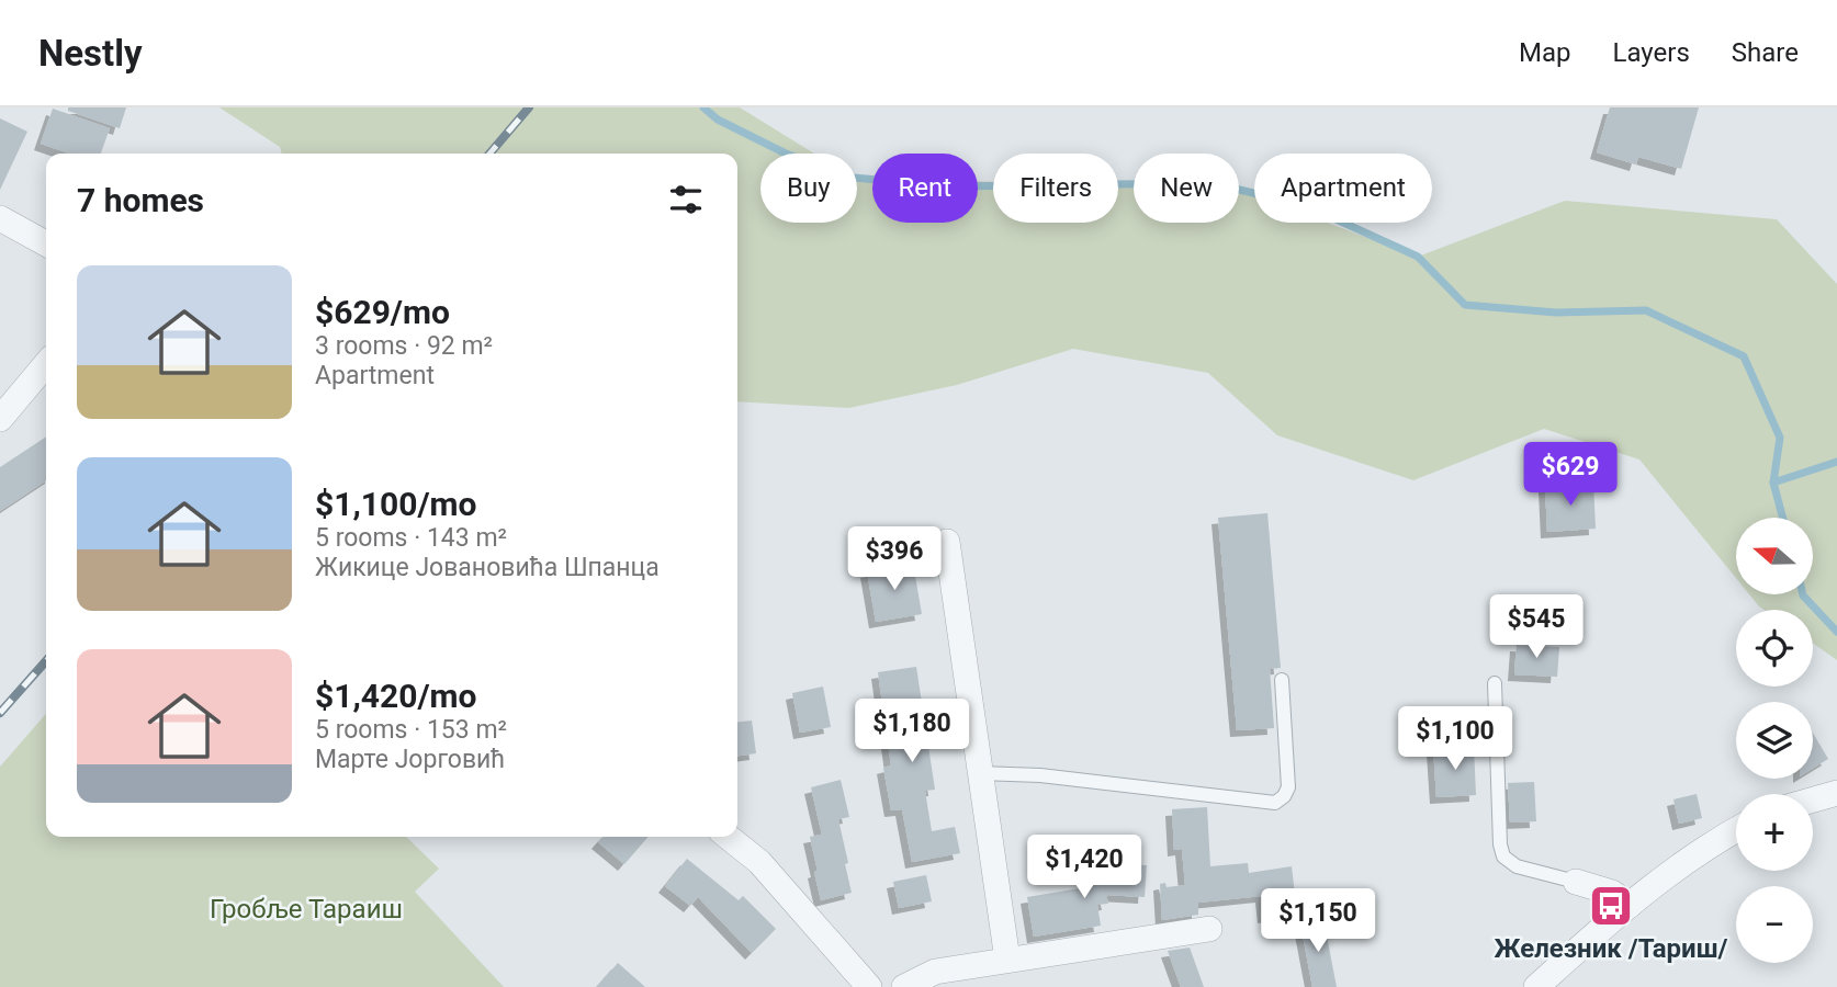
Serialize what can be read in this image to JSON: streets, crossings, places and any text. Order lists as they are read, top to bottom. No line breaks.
{"parks":["Гробље Тараиш"],"places":{"bus stop":["Железник /Тариш/"]},"north":"left","page":{"header":"Nestly","nav":["Map","Layers","Share"],"chip":["Buy","Rent","Filters","New","Apartment"],"heading":"7 homes","list":[{"name":"$629/mo","note":"3 rooms · 92 m² · Apartment"},{"name":"$1,100/mo","note":"5 rooms · 143 m² · Жикице Јовановића Шпанца"},{"name":"$1,420/mo","note":"5 rooms · 153 m² · Марте Јорговић"}],"price":["$629","$396","$545","$1,180","$1,100","$1,420","$1,150"],"map_buttons":["+","−"]}}
